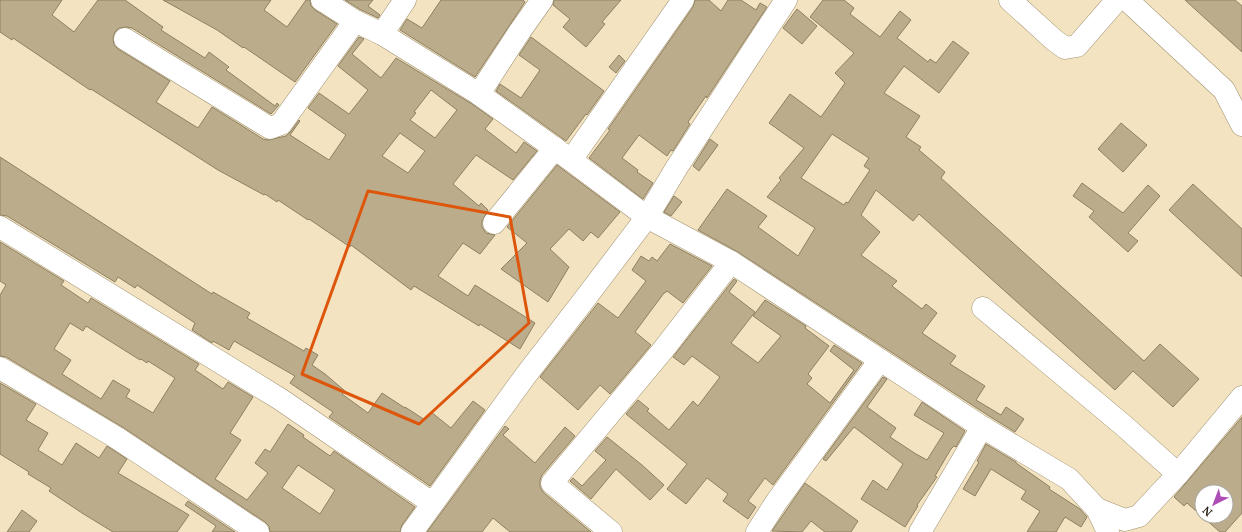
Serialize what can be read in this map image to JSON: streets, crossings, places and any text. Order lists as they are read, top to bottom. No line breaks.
{"north":"bottom left"}
